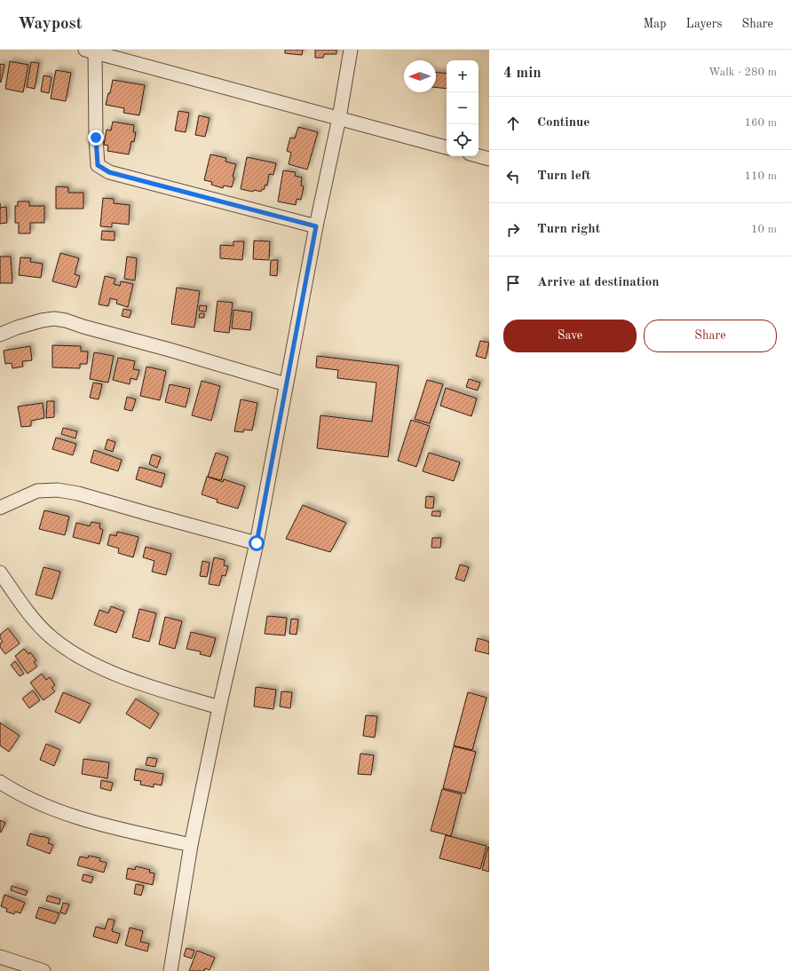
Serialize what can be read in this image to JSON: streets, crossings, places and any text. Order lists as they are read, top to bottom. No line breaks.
{"north":"left","page":{"header":"Waypost","nav":["Map","Layers","Share"],"heading":["4 min","Walk · 280 m"],"map_buttons":["+","−"],"list":[["Continue","160 m"],["Turn left","110 m"],["Turn right","10 m"],"Arrive at destination"],"buttons":["Save","Share"]}}
